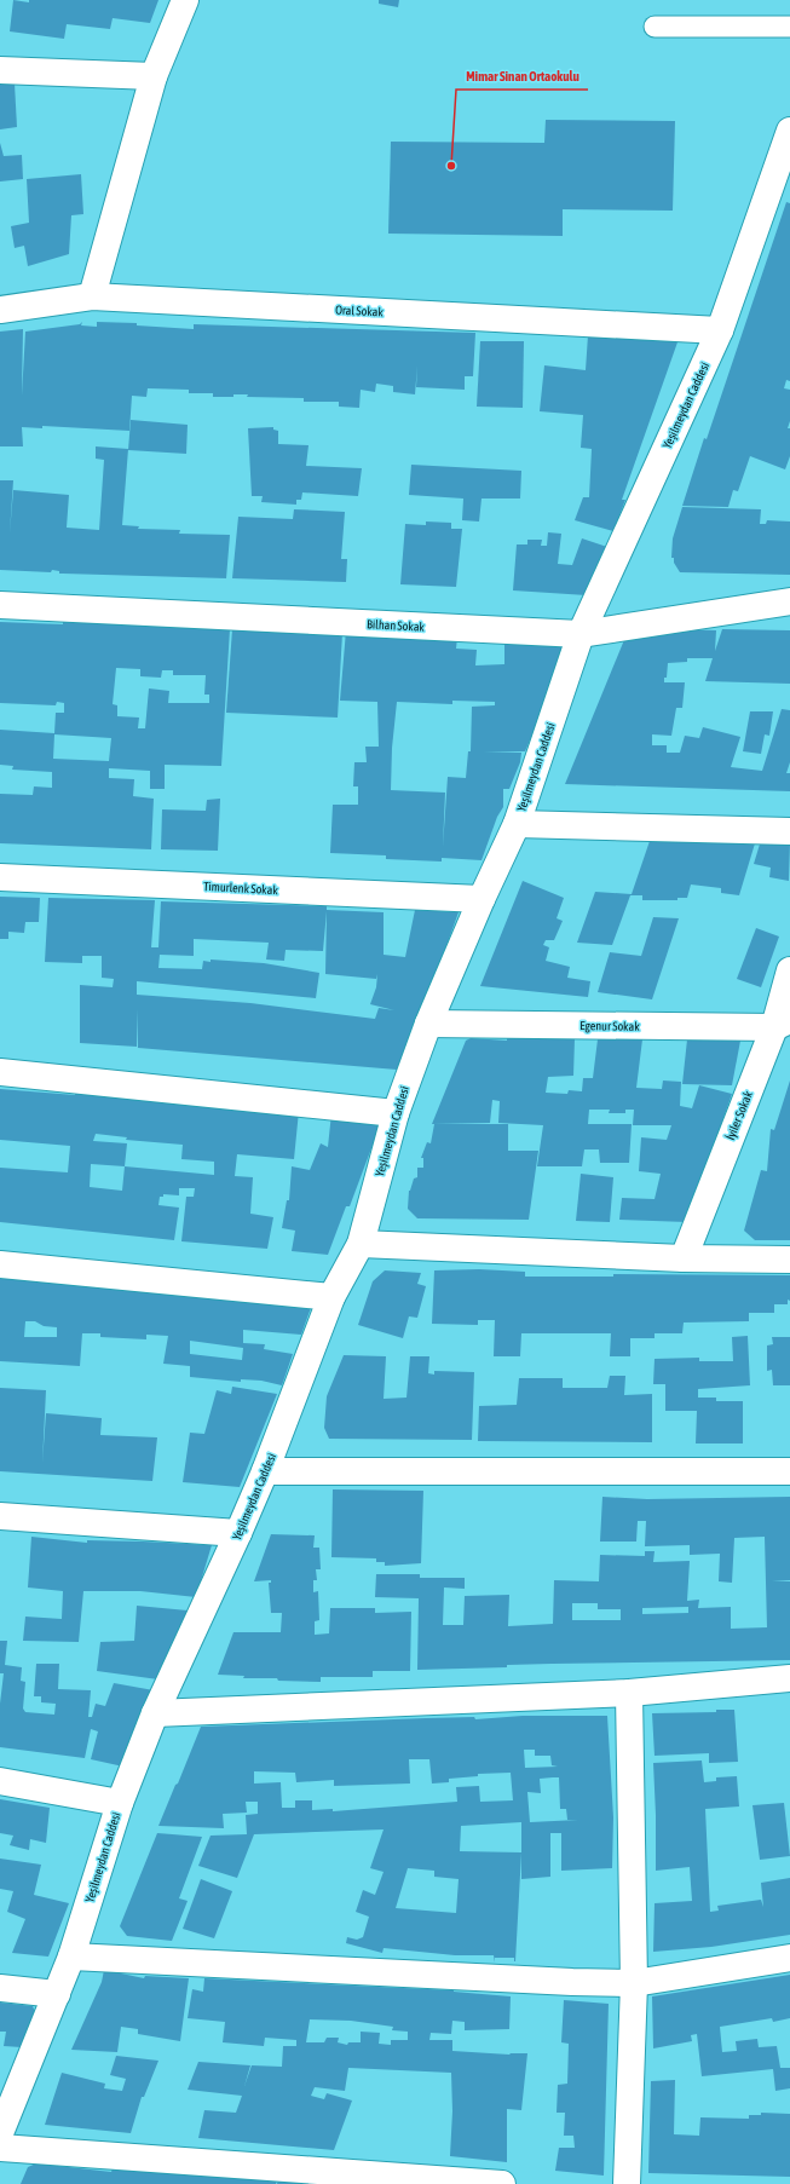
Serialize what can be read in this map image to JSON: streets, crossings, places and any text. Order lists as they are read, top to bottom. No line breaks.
{"streets":{"street":["Oral Sokak","Yeşilmeydan Caddesi","Bilhan Sokak","Timurlenk Sokak","Egenur Sokak","İyiler Sokak"]},"crossings":[["Oral Sokak","Yeşilmeydan Caddesi"],["Yeşilmeydan Caddesi","Bilhan Sokak"],["Yeşilmeydan Caddesi","Timurlenk Sokak"],["Yeşilmeydan Caddesi","Egenur Sokak"],["Egenur Sokak","İyiler Sokak"]],"places":["Mimar Sinan Ortaokulu"]}
